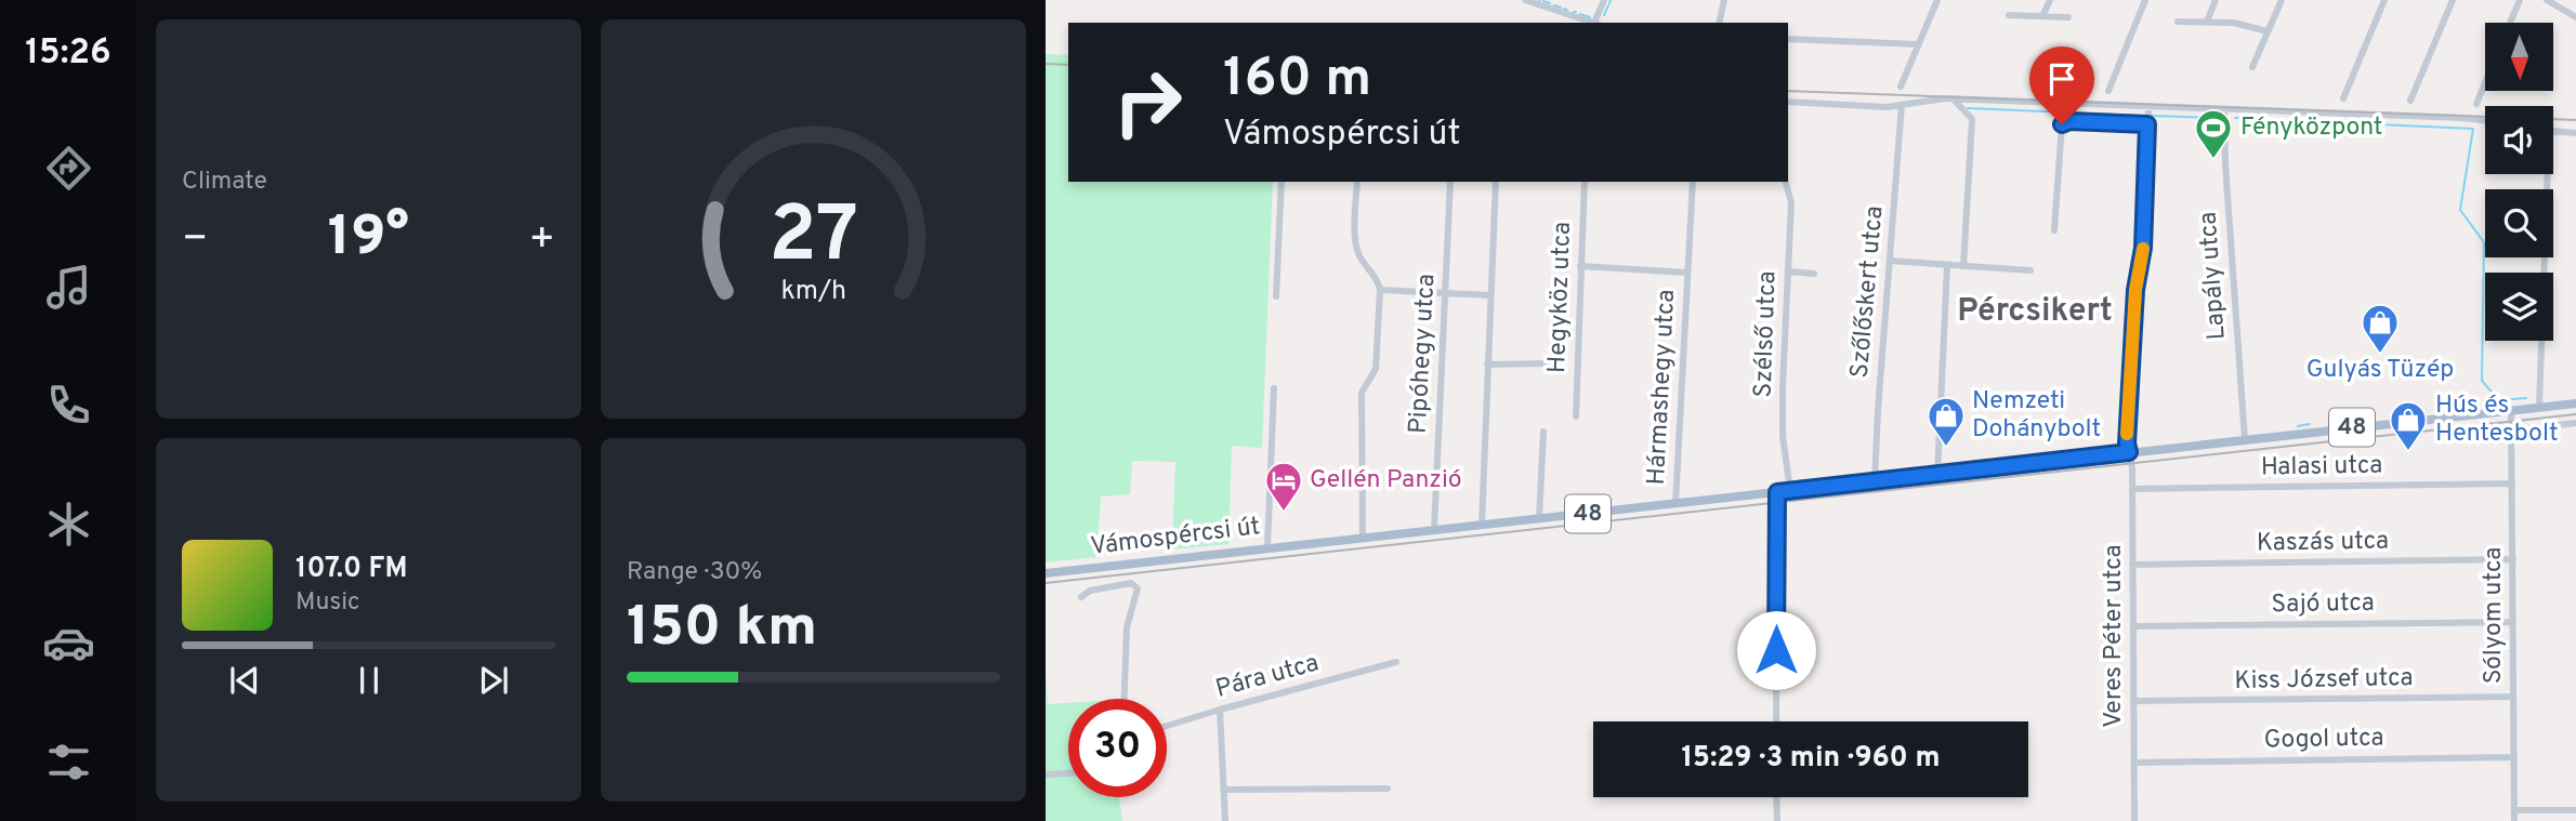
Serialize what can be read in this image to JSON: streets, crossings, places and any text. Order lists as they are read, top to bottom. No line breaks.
{"streets":{"main road":["48","Vámospércsi út"],"street":["Lapály utca","Szőlőskert utca","Hegyköz utca","Szélső utca","Pipóhegy utca","Hármashegy utca","Halasi utca","Kaszás utca","Sajó utca","Sólyom utca","Veres Péter utca","Pára utca","Kiss József utca","Gogol utca"]},"crossings":[["Lapály utca","Vámospércsi út"],["Szőlőskert utca","Vámospércsi út"],["Hegyköz utca","Hármashegy utca"],["Szélső utca","Vámospércsi út"],["Pipóhegy utca","Vámospércsi út"],["Hármashegy utca","Vámospércsi út"],["Halasi utca","Sólyom utca"],["Halasi utca","Veres Péter utca"],["Vámospércsi út","Sólyom utca"],["Vámospércsi út","Veres Péter utca"],["Kaszás utca","Sólyom utca"],["Kaszás utca","Veres Péter utca"],["Sajó utca","Sólyom utca"],["Sajó utca","Veres Péter utca"],["Sólyom utca","Kiss József utca"],["Sólyom utca","Gogol utca"],["Veres Péter utca","Kiss József utca"],["Veres Péter utca","Gogol utca"]],"districts":["Pércsikert"],"places":{"sports":["Fényközpont"],"shop":["Gulyás Tüzép","Nemzeti Dohánybolt","Hús és Hentesbolt"],"hotel":["Gellén Panzió"]},"north":"bottom","page":{"tabs":"15:26","tile":["Climate",["Range · 30%","150 km"]],"turn":["160 m","Vámospércsi út"],"heat":["−","19°","+"],"song":["107.0 FM","Music"],"limit":"30","trip":"15:29 · 3 min · 960 m","gauge":["27","km/h"]}}
